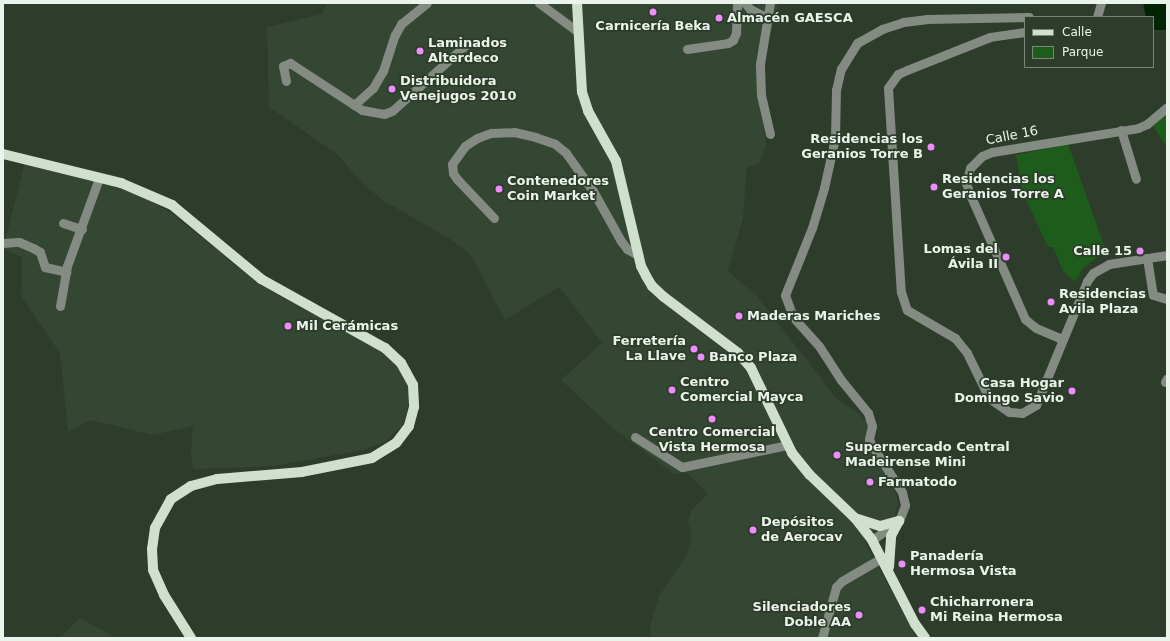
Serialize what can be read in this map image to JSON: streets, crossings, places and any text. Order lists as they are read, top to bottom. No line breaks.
{"streets":{"street":["Calle 16"]},"places":["Carnicería Beka","Almacén GAESCA","Laminados Alterdeco","Distribuidora Venejugos 2010","Residencias los Geranios Torre B","Residencias los Geranios Torre A","Contenedores Coin Market","Calle 15","Lomas del Ávila II","Residencias Avila Plaza","Maderas Mariches","Mil Cerámicas","Ferretería La Llave","Banco Plaza","Centro Comercial Mayca","Casa Hogar Domingo Savio","Centro Comercial Vista Hermosa","Supermercado Central Madeirense Mini","Farmatodo","Depósitos de Aerocav","Panadería Hermosa Vista","Chicharronera Mi Reina Hermosa","Silenciadores Doble AA"],"legend":["Calle","Parque"]}
